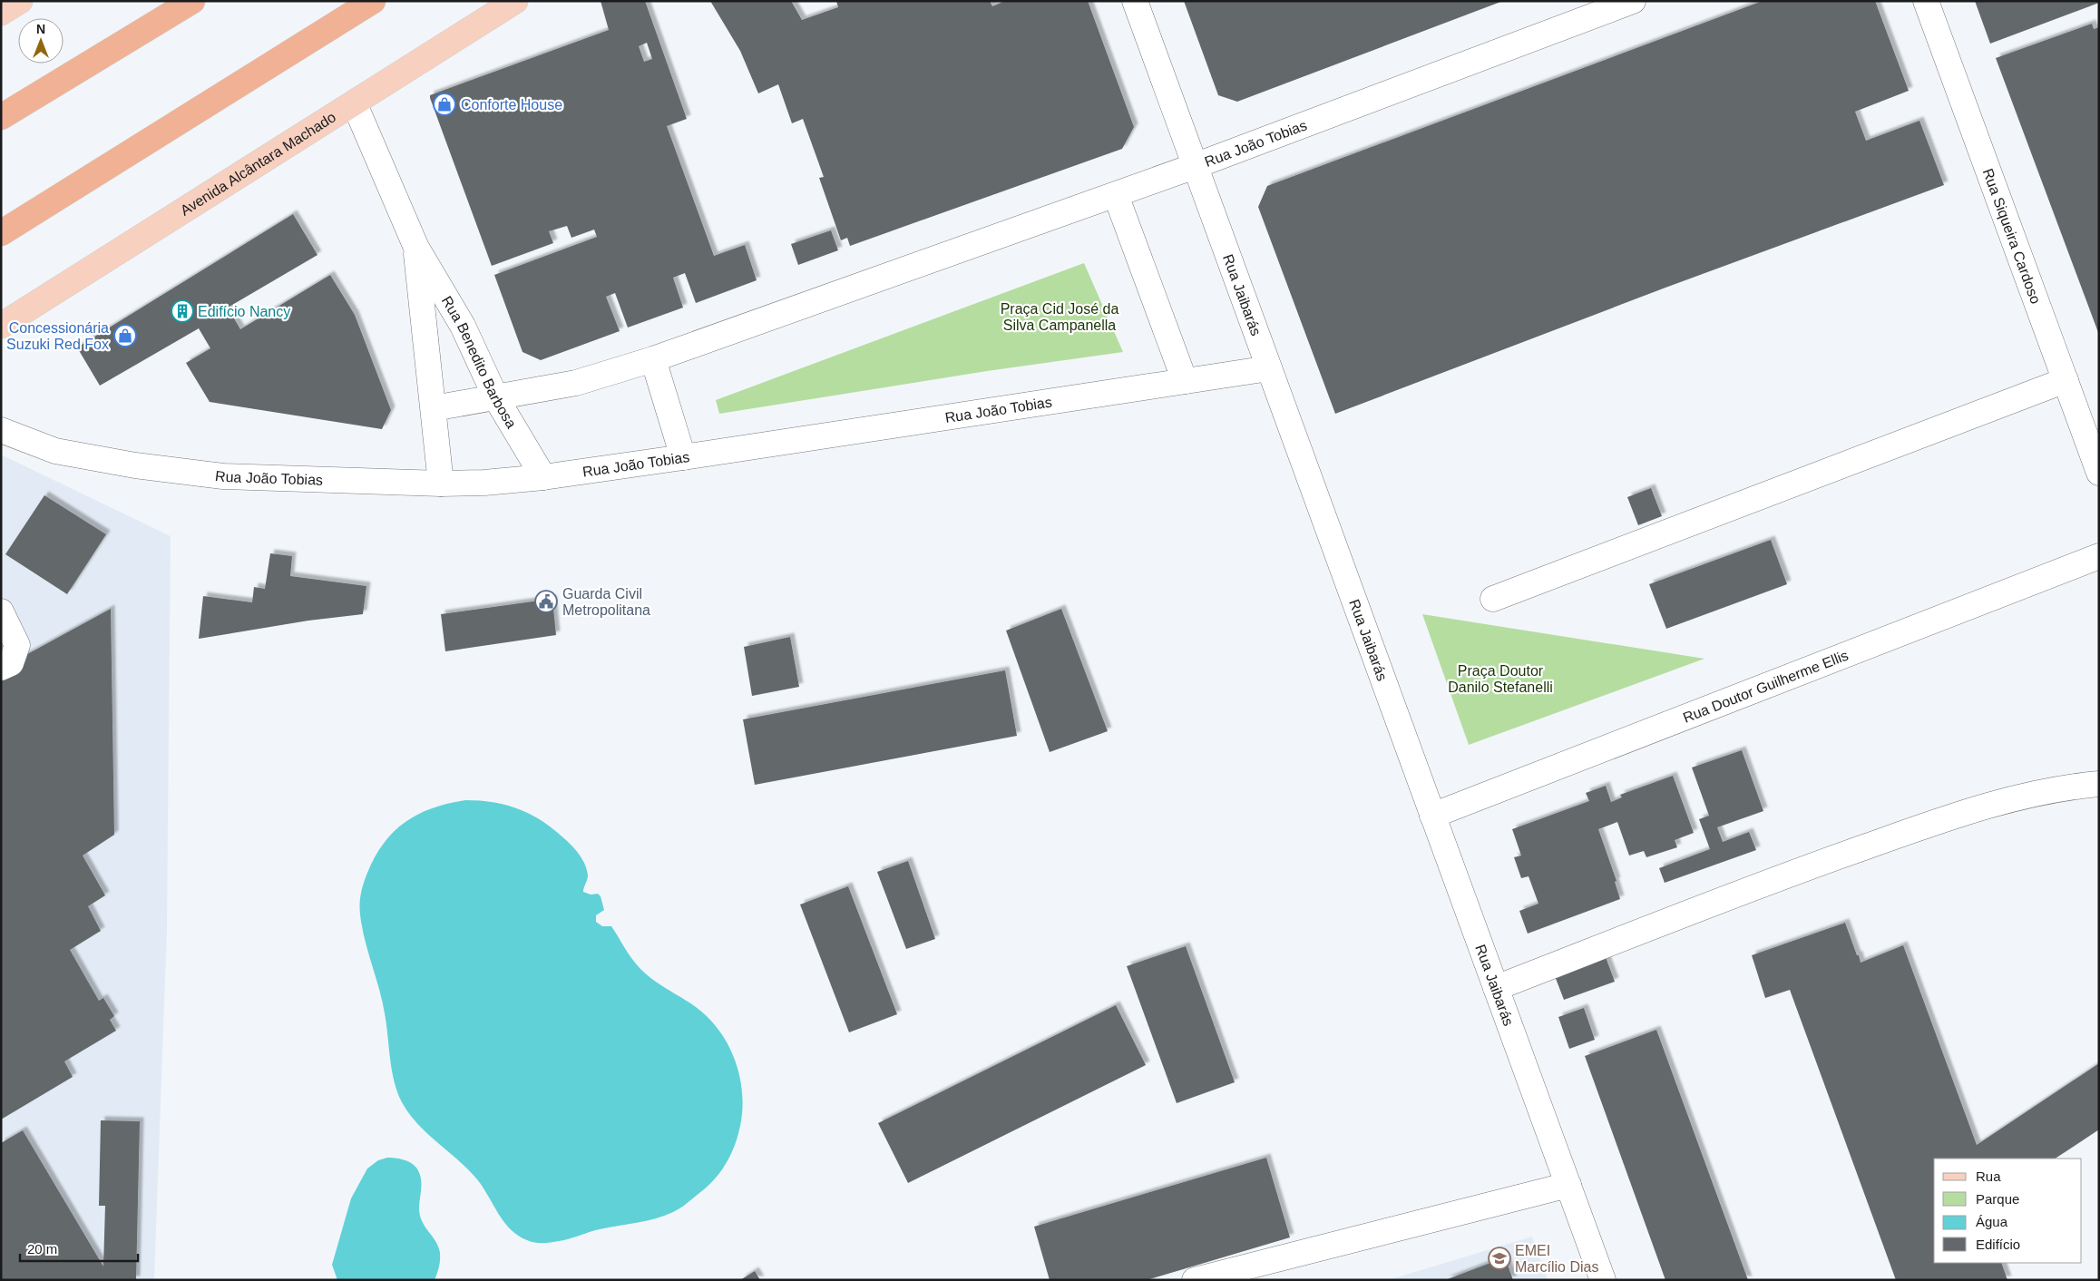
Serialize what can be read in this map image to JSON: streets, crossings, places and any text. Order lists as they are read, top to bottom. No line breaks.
{"streets":{"main road":["Avenida Alcântara Machado"],"street":["Rua João Tobias","Rua Siqueira Cardoso","Rua Jaibarás","Rua Benedito Barbosa","Rua Doutor Guilherme Ellis"]},"crossings":[["Rua João Tobias","Rua Jaibarás"],["Rua João Tobias","Rua Benedito Barbosa"],["Avenida Alcântara Machado","Rua Benedito Barbosa"],["Rua Jaibarás","Rua Doutor Guilherme Ellis"]],"parks":["Praça Cid José da Silva Campanella","Praça Doutor Danilo Stefanelli"],"places":{"shop":["Conforte House","Concessionária Suzuki Red Fox"],"building":["Edifício Nancy"],"public building":["Guarda Civil Metropolitana"],"school or university":["EMEI Marcílio Dias"]},"legend":["Rua","Parque","Água","Edifício"],"scale_bar":"20 m","north":"top"}
